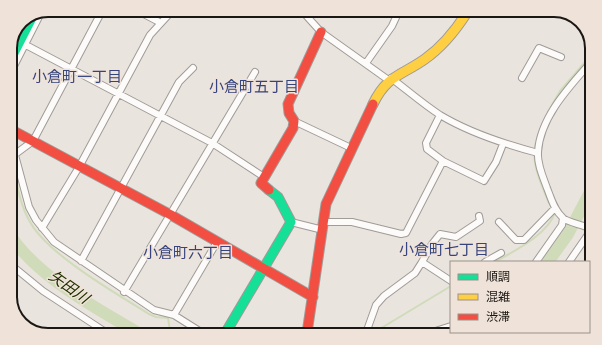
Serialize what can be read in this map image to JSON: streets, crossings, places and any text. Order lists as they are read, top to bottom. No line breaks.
{"districts":["小倉町一丁目","小倉町五丁目","小倉町七丁目","小倉町六丁目"],"water":["矢田川"],"legend":["順調","混雑","渋滞"]}
